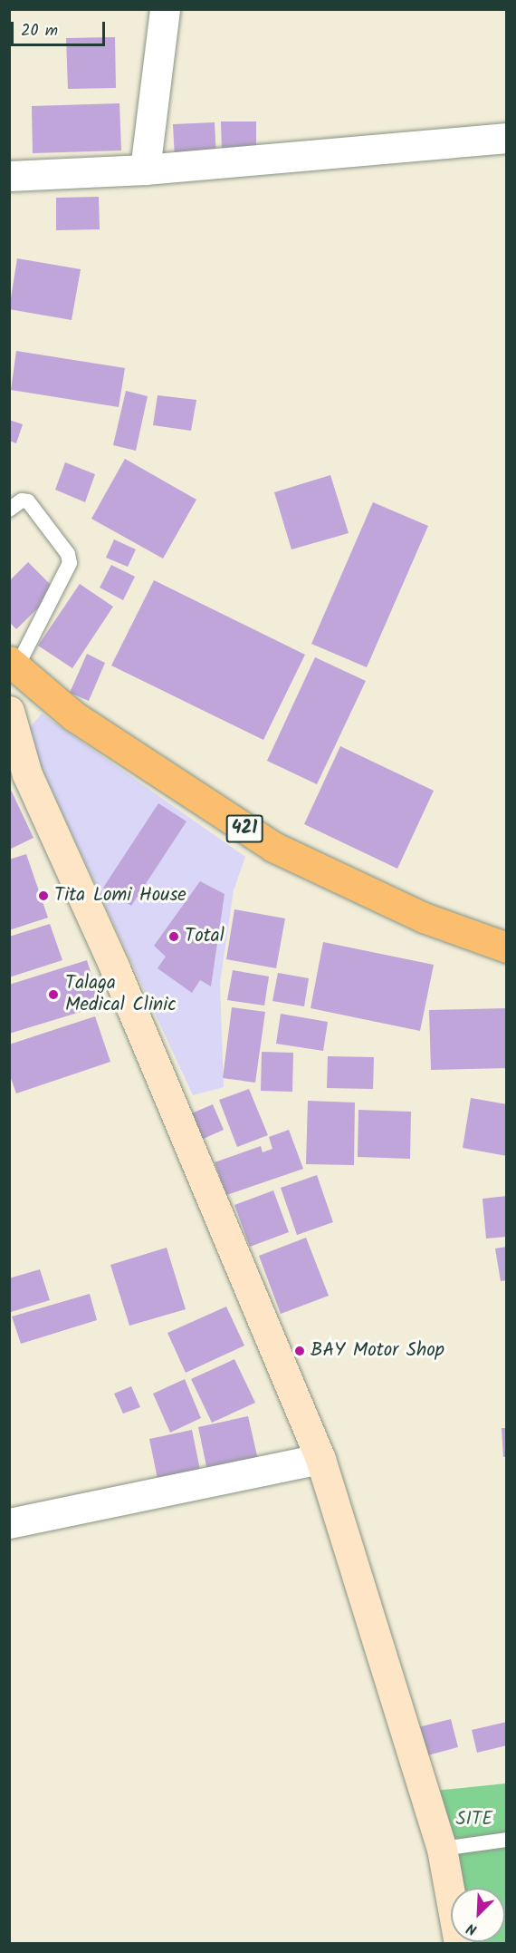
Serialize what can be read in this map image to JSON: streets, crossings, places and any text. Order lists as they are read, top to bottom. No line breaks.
{"streets":{"main road":["421"]},"parks":["SITE"],"places":["Tita Lomi House","Total","Talaga Medical Clinic","BAY Motor Shop"],"scale_bar":"20 m","north":"bottom left"}
